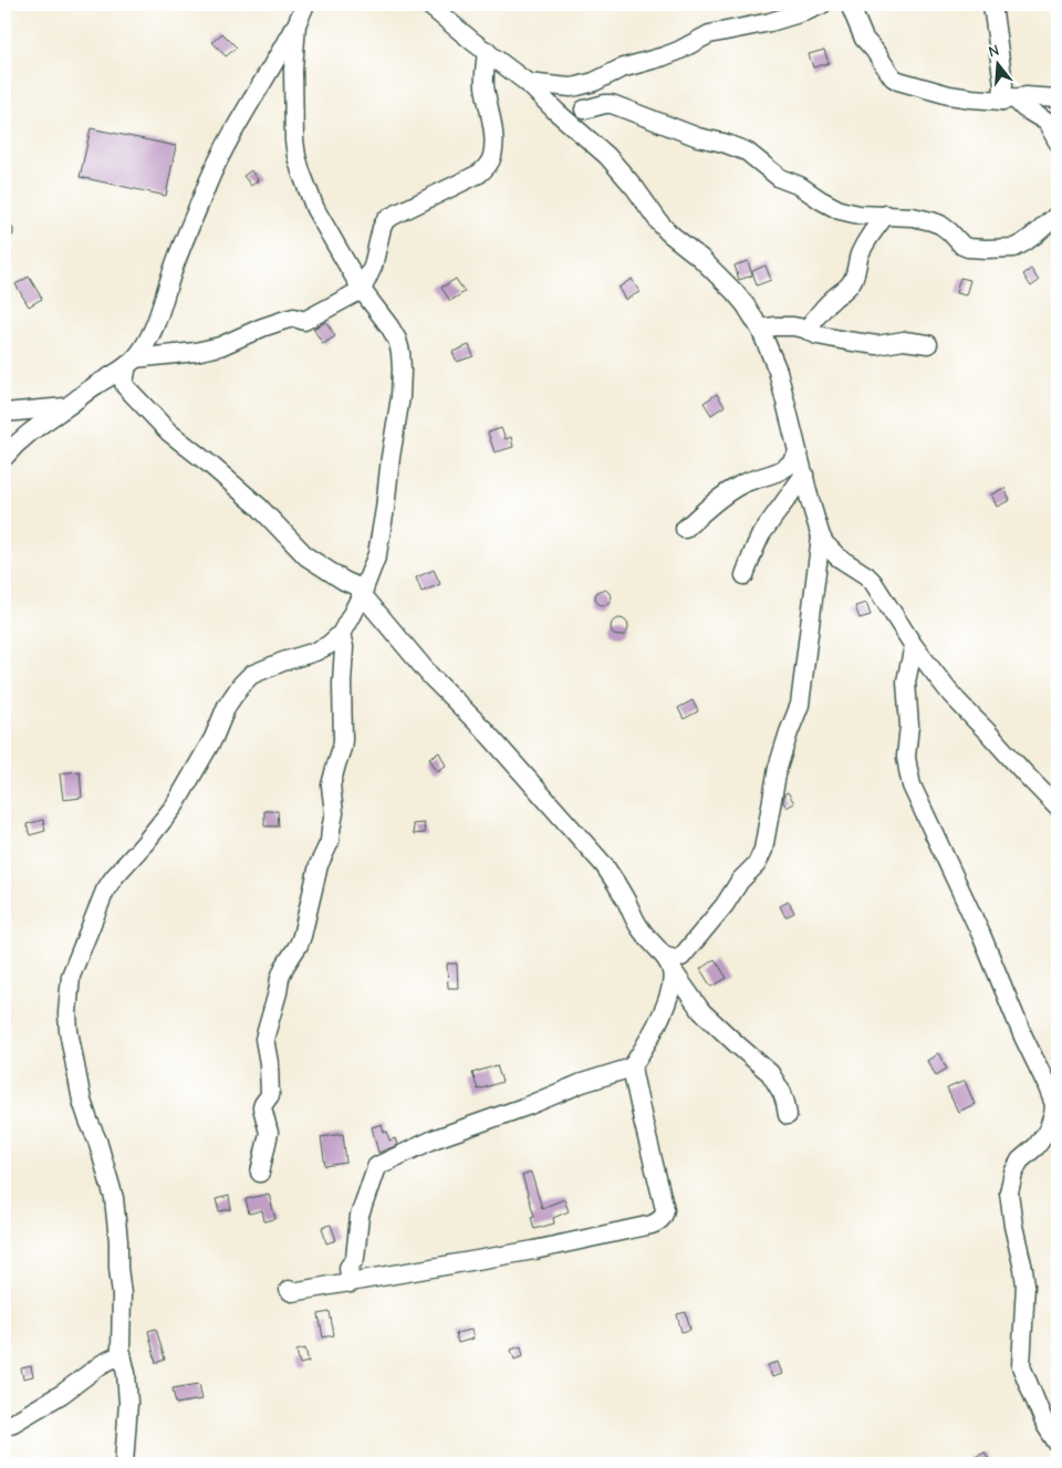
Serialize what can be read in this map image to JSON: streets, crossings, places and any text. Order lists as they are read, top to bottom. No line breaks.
{"north":"top"}
